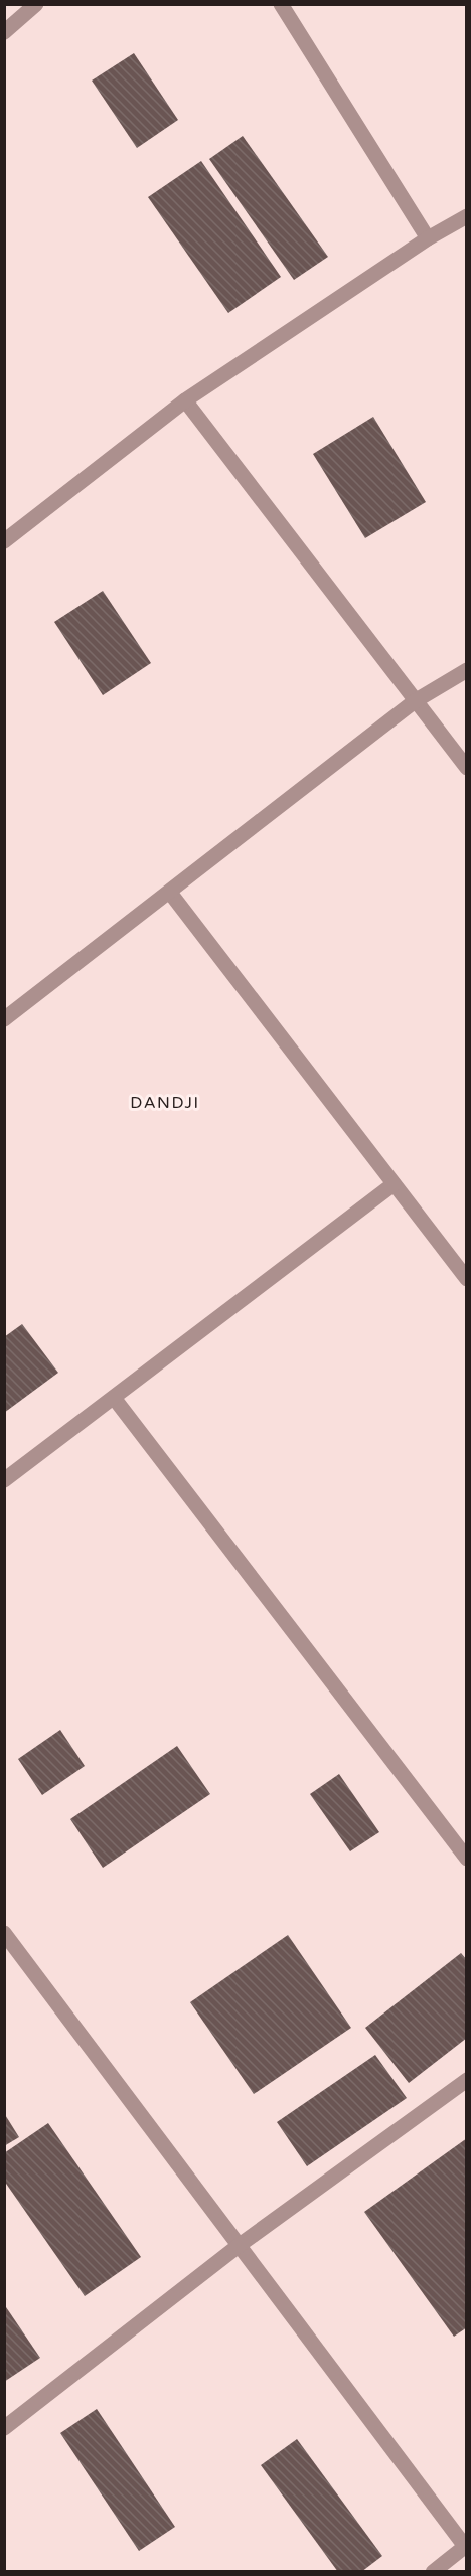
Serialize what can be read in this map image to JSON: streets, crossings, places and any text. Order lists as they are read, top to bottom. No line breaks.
{"districts":["DANDJI"]}
